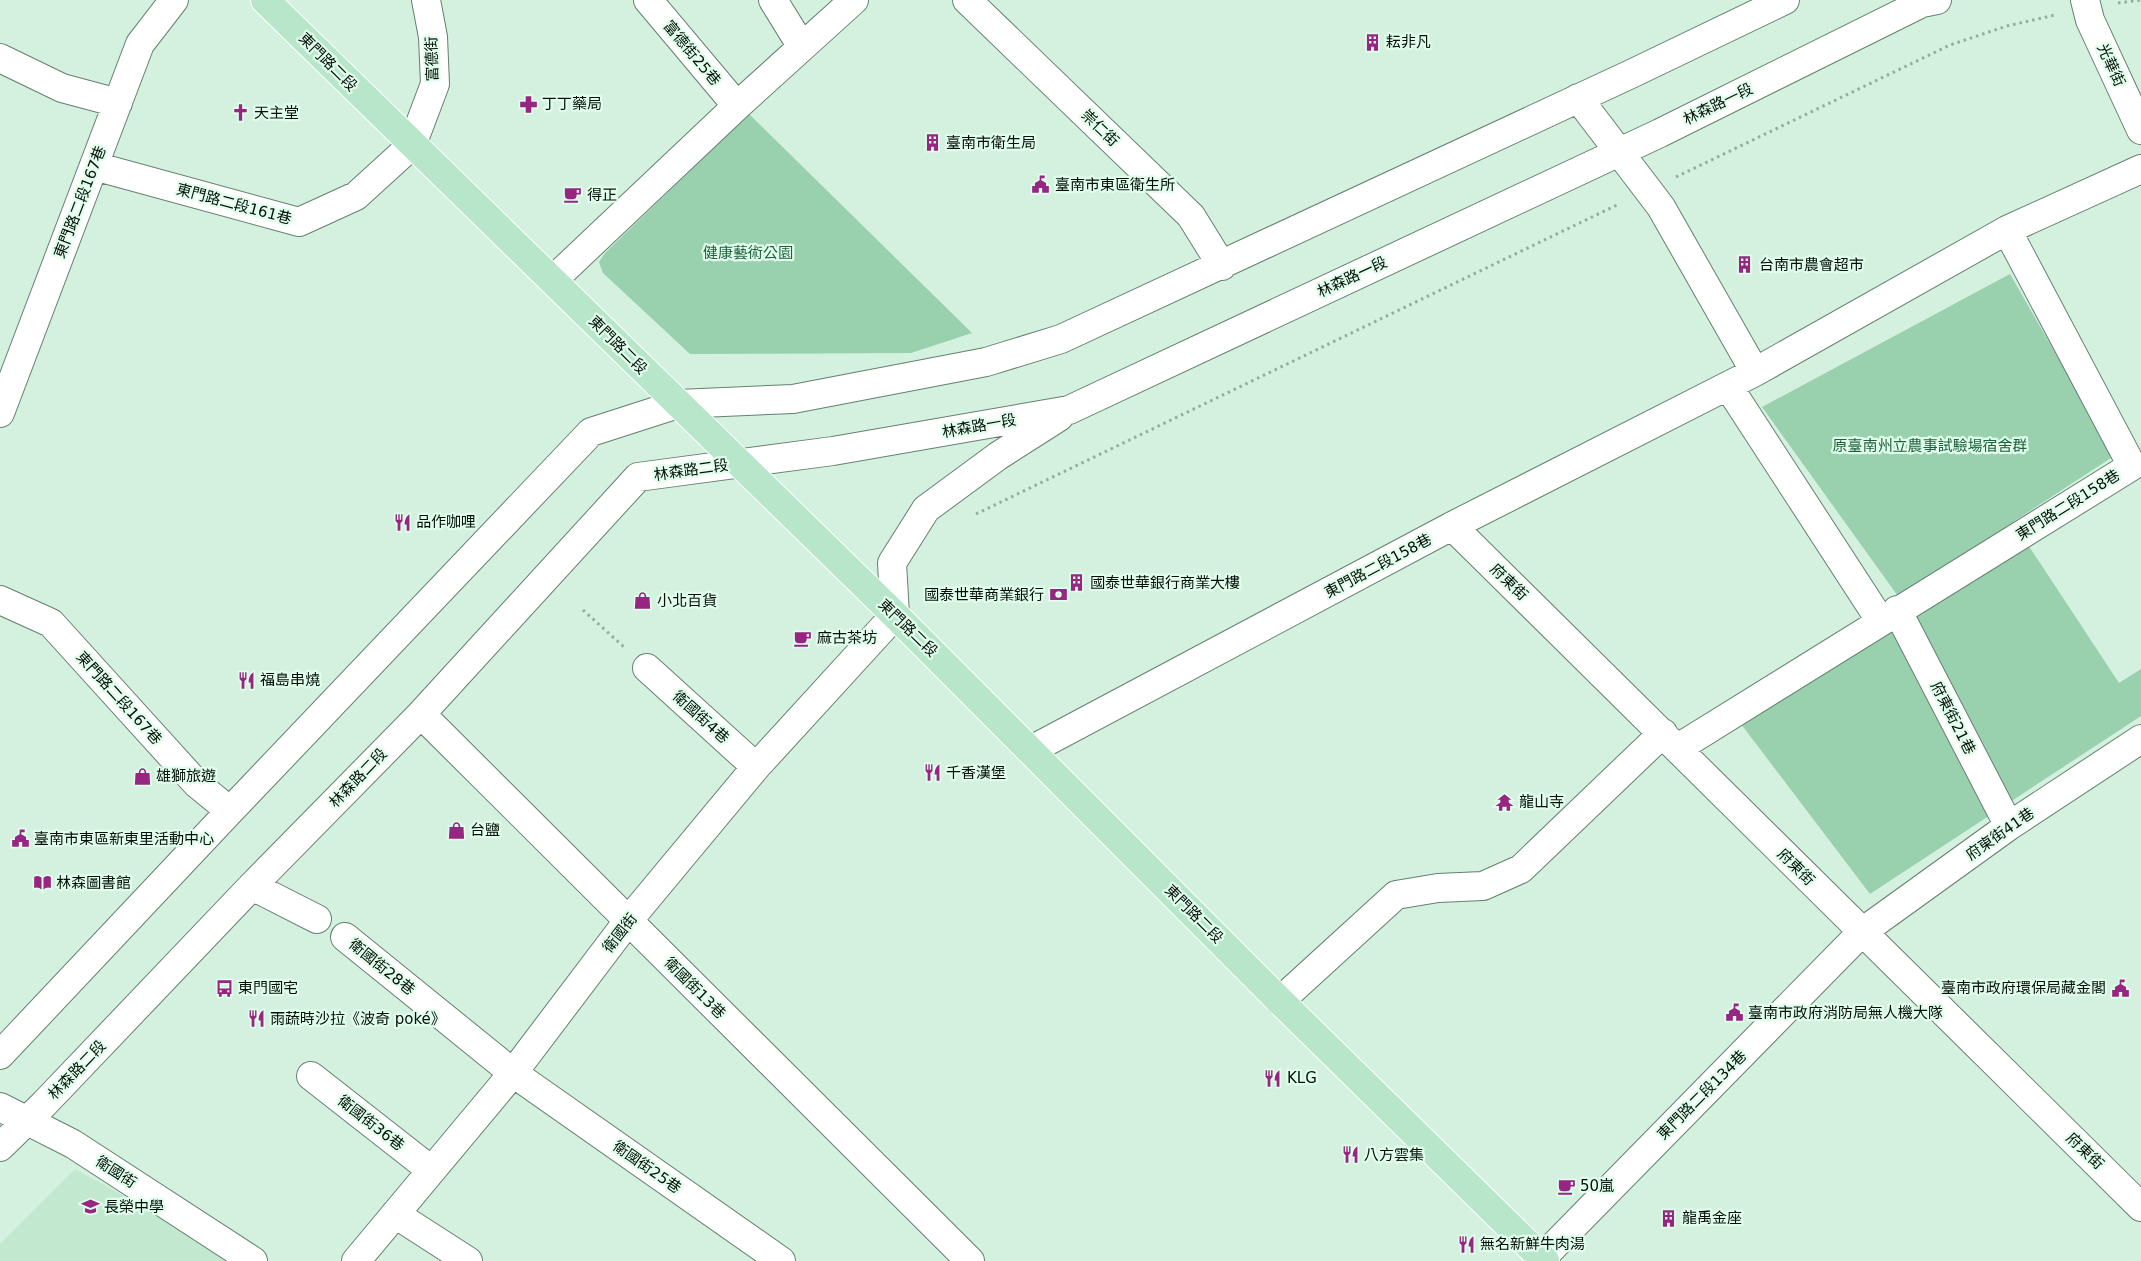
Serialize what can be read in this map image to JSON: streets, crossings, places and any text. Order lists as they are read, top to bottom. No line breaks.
{"streets":{"main road":["東門路二段"],"street":["富德街25巷","富德街","光華街","林森路一段","崇仁街","東門路二段167巷","東門路二段161巷","林森路二段","東門路二段158巷","府東街","衛國街4巷","府東街21巷","府東街41巷","衛國街","衛國街28巷","衛國街13巷","東門路二段134巷","衛國街36巷","衛國街25巷"]},"crossings":[["富德街","東門路二段"],["富德街","東門路二段161巷"],["東門路二段","林森路一段"],["東門路二段","東門路二段161巷"],["東門路二段","林森路二段"],["東門路二段","東門路二段158巷"],["東門路二段","衛國街"],["東門路二段","東門路二段134巷"],["林森路一段","林森路二段"],["東門路二段167巷","東門路二段161巷"],["林森路二段","衛國街"],["林森路二段","衛國街13巷"],["東門路二段158巷","府東街"],["東門路二段158巷","府東街21巷"],["府東街","府東街41巷"],["府東街","東門路二段134巷"],["衛國街4巷","衛國街"],["府東街21巷","府東街41巷"],["府東街41巷","東門路二段134巷"],["衛國街","衛國街28巷"],["衛國街","衛國街13巷"],["衛國街","衛國街36巷"],["衛國街","衛國街25巷"],["衛國街28巷","衛國街25巷"]],"parks":["健康藝術公園","原臺南州立農事試驗場宿舍群"],"places":{"building":["耘非凡","臺南市衛生局","台南市農會超市","國泰世華銀行商業大樓","龍禹金座"],"pharmacy":["丁丁藥局"],"church":["天主堂"],"public building":["臺南市東區衛生所","臺南市東區新東里活動中心","臺南市政府環保局藏金閣","臺南市政府消防局無人機大隊"],"cafe":["得正","麻古茶坊","50嵐"],"restaurant":["品作咖哩","福島串燒","千香漢堡","雨蔬時沙拉《波奇 poké》","KLG","八方雲集","無名新鮮牛肉湯"],"bank":["國泰世華商業銀行"],"shop":["小北百貨","雄獅旅遊","台鹽"],"temple":["龍山寺"],"library":["林森圖書館"],"bus stop":["東門國宅"],"school or university":["長榮中學"]}}
